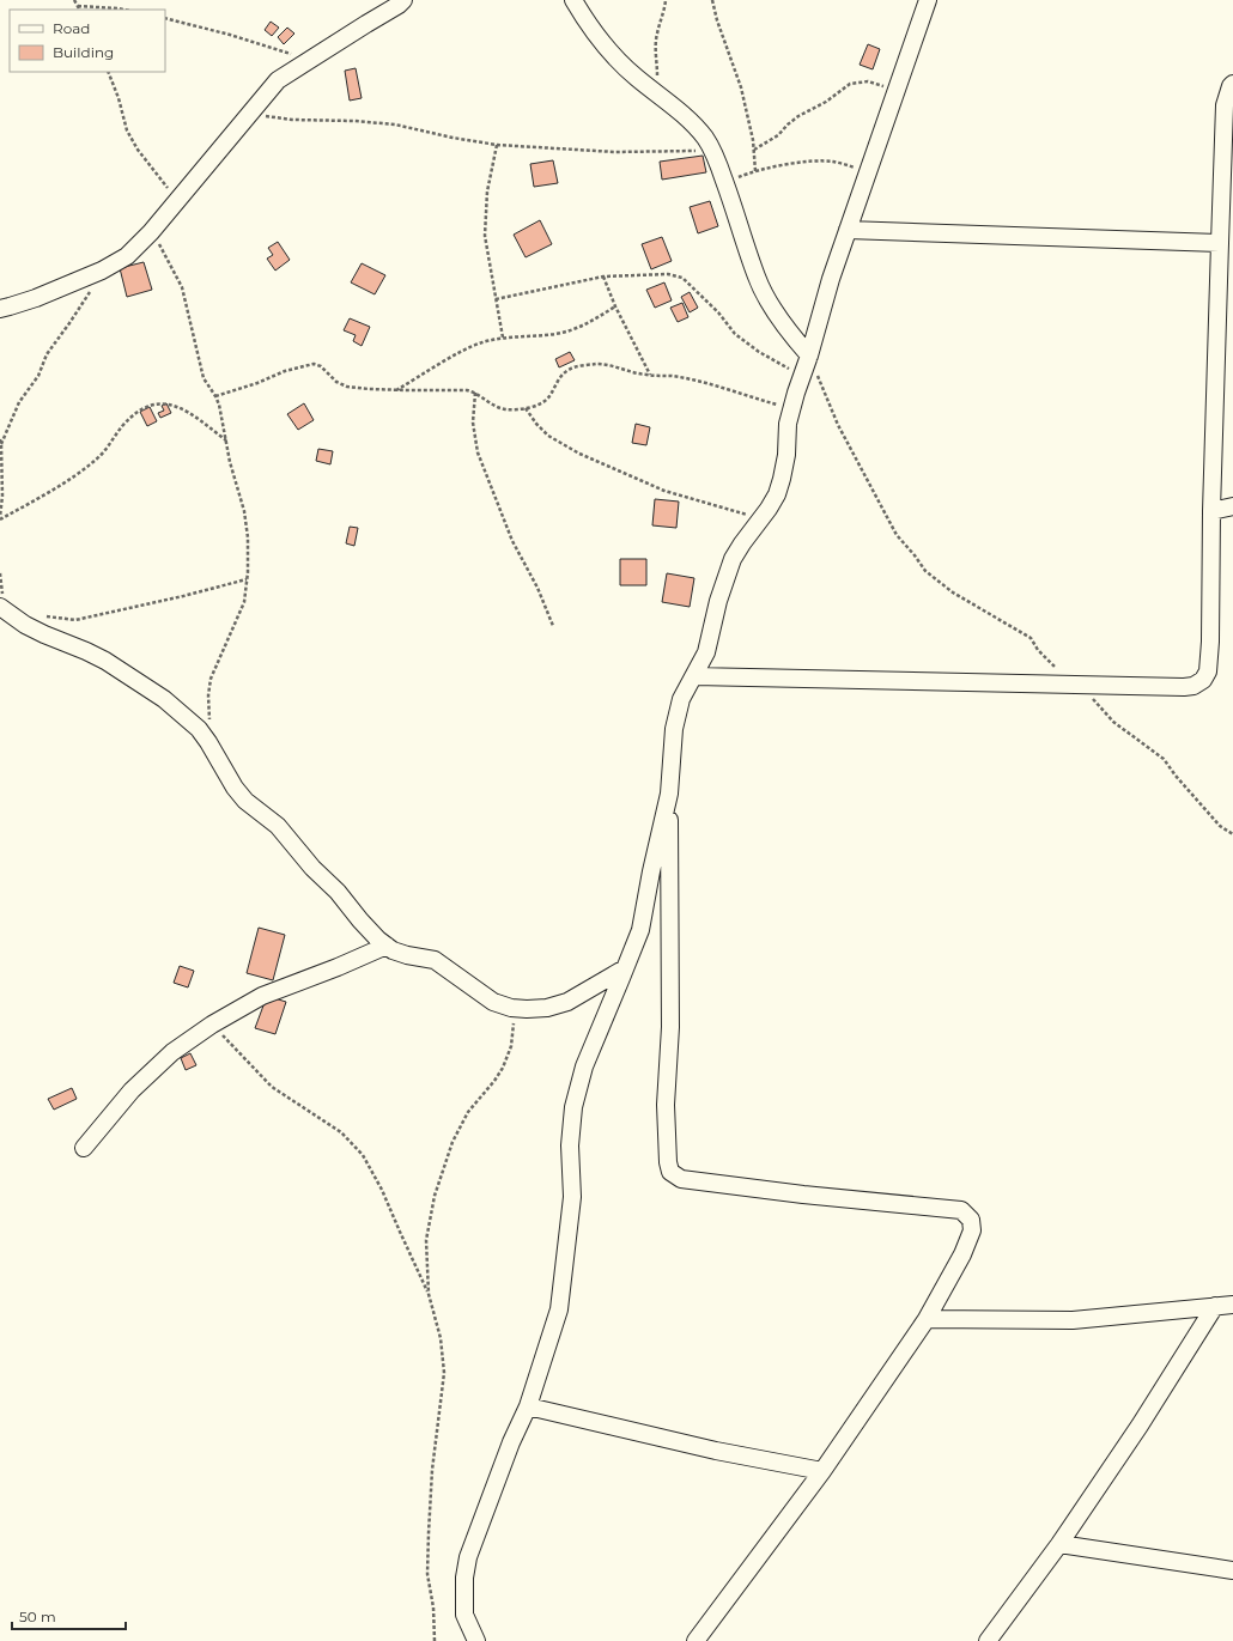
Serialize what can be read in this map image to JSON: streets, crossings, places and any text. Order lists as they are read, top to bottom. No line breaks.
{"legend":["Road","Building"],"scale_bar":"50 m"}
